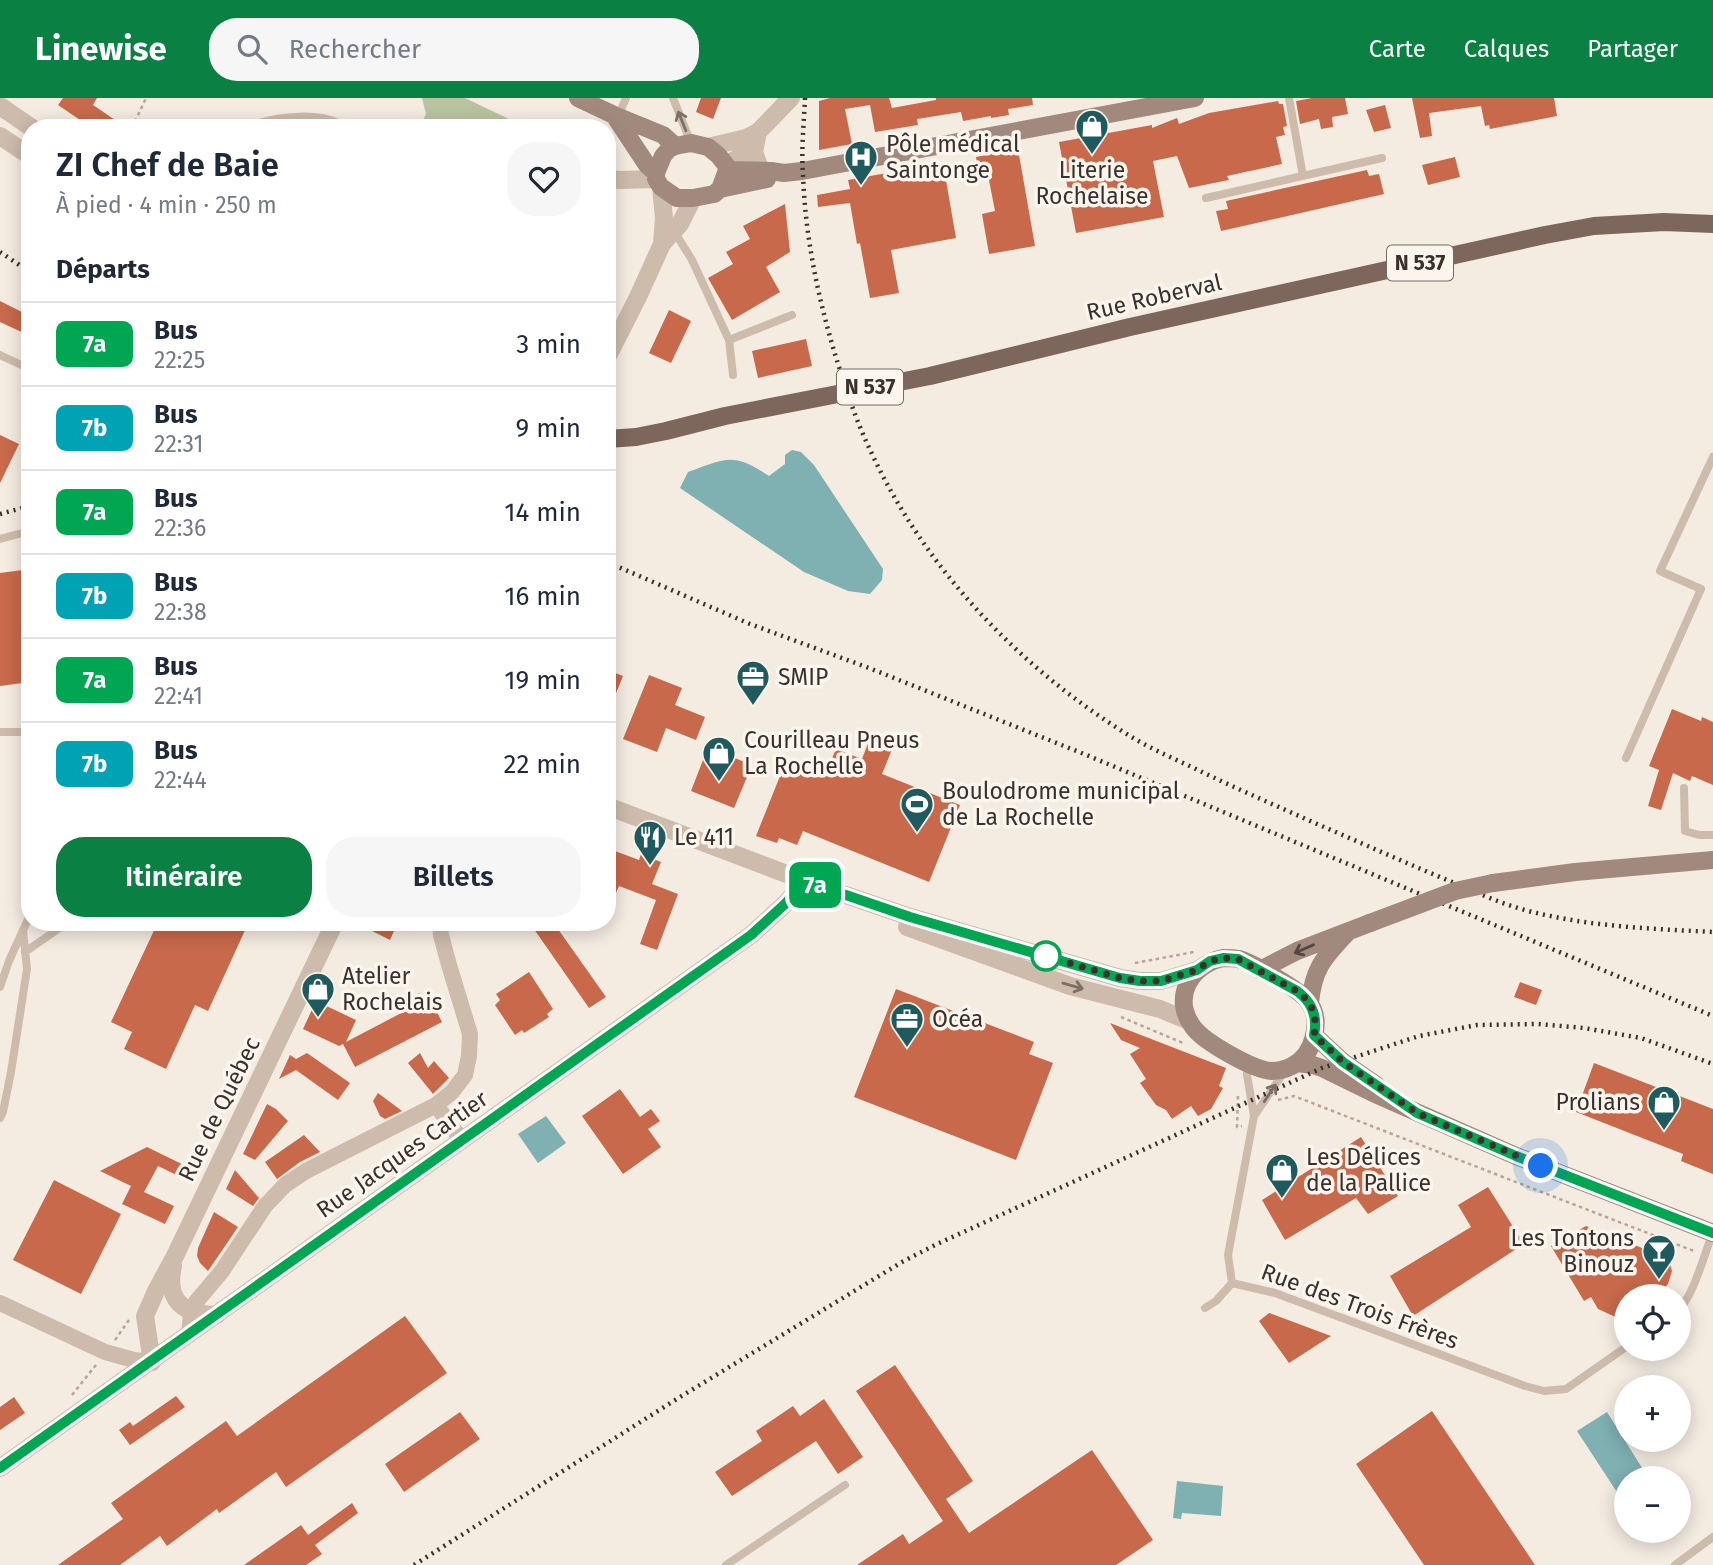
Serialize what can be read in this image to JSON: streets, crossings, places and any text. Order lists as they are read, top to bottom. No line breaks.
{"streets":{"main road":["N 537","Rue Roberval"],"street":["Rue de Québec","Rue Jacques Cartier"],"lane":["Rue des Trois Frères"]},"places":{"shop":["Literie Rochelaise","Courilleau Pneus La Rochelle","Atelier Rochelais","Prolians","Les Délices de la Pallice"],"hospital":["Pôle médical Saintonge"],"office":["SMIP","Océa"],"sports":["Boulodrome municipal de La Rochelle"],"restaurant":["Le 411"],"bar":["Les Tontons Binouz"]},"lines":["bus line 7a"],"page":{"header":"Linewise","search":"Rechercher","nav":["Carte","Calques","Partager"],"on_map":"7a","heading":[["ZI Chef de Baie","À pied · 4 min · 250 m"],"Départs"],"list":[{"mark":"7a","name":"Bus","note":"22:25","value":"3 min"},{"mark":"7b","name":"Bus","note":"22:31","value":"9 min"},{"mark":"7a","name":"Bus","note":"22:36","value":"14 min"},{"mark":"7b","name":"Bus","note":"22:38","value":"16 min"},{"mark":"7a","name":"Bus","note":"22:41","value":"19 min"},{"mark":"7b","name":"Bus","note":"22:44","value":"22 min"}],"buttons":["Itinéraire","Billets"],"map_buttons":["+","−"]}}
